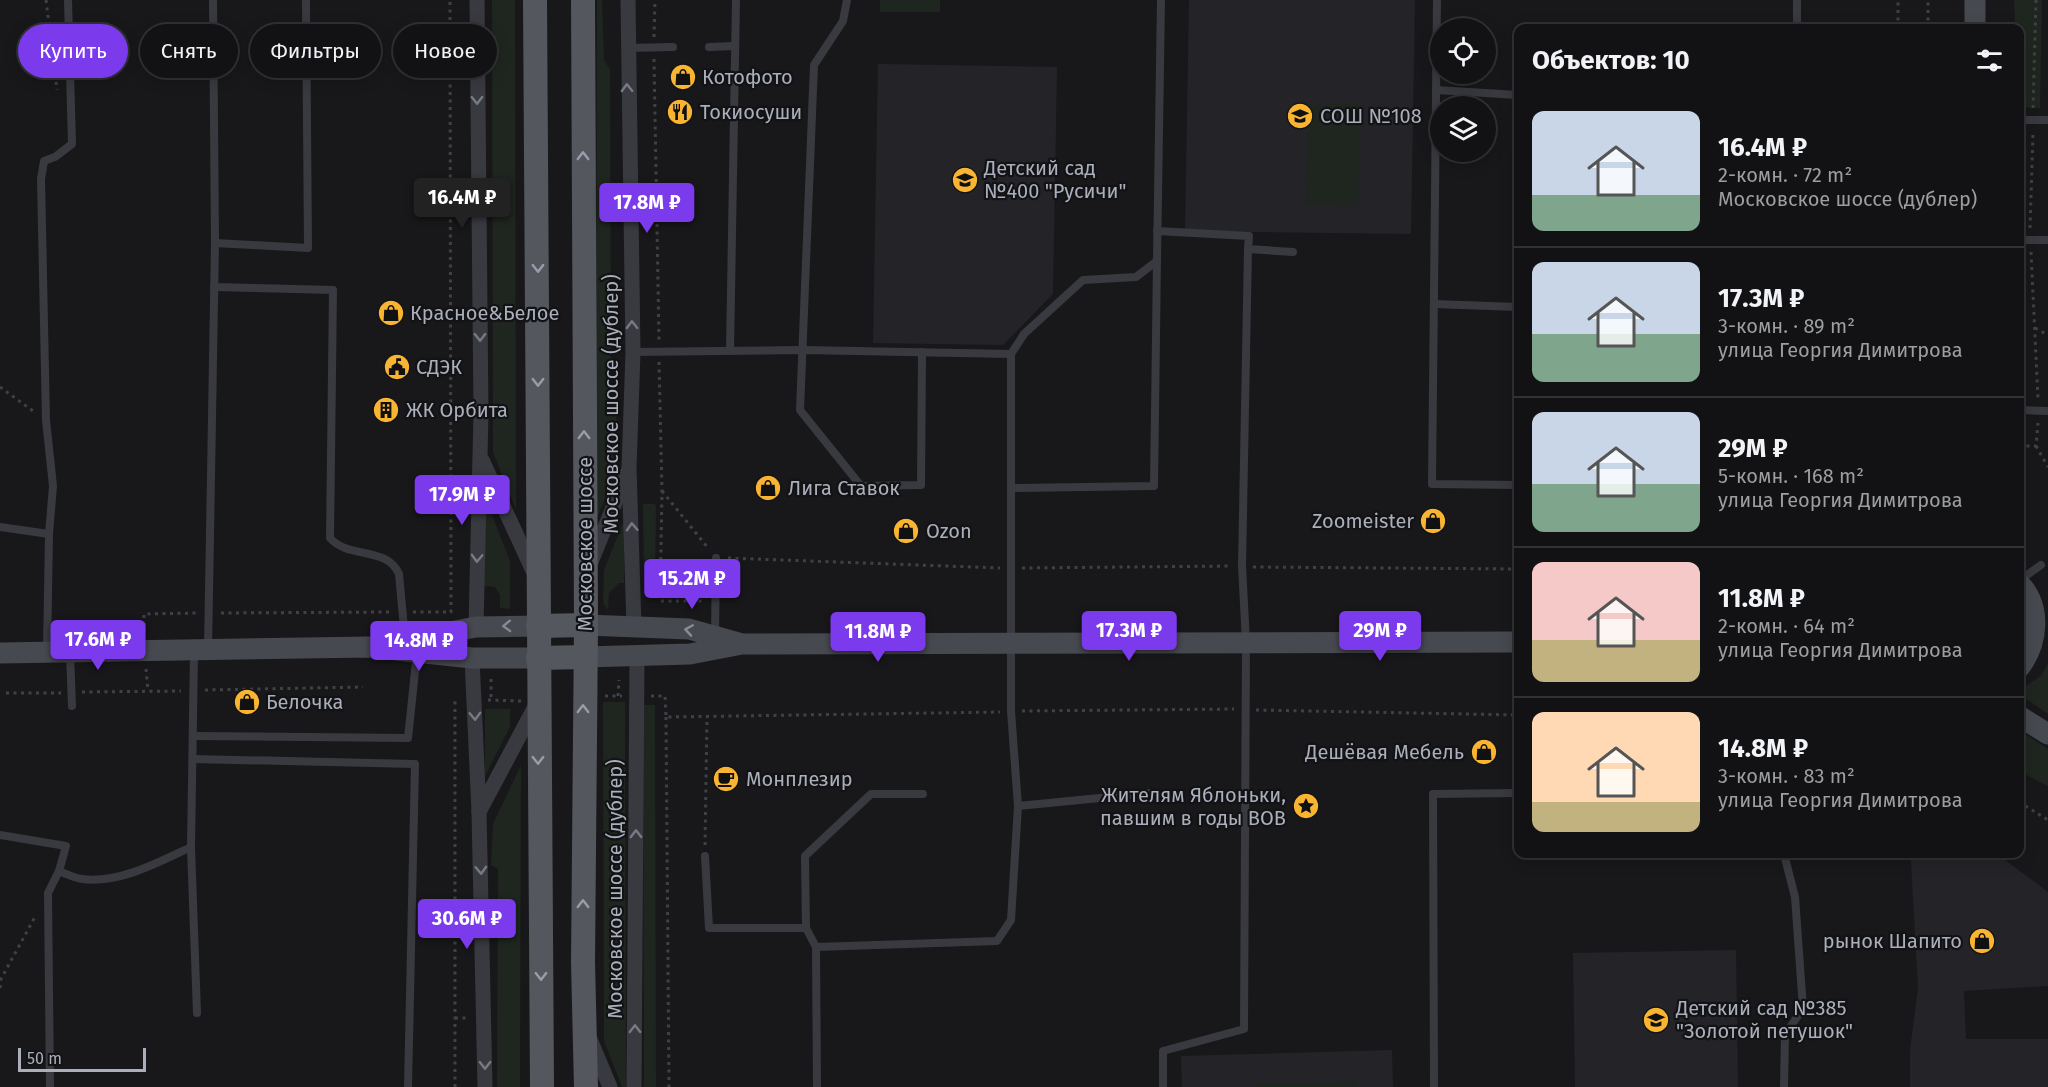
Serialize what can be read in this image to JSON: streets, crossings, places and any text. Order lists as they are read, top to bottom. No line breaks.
{"streets":{"main road":["Московское шоссе"],"street":["Московское шоссе (дублер)"]},"places":{"shop":["Котофото","Красное&Белое","Лига Ставок","Zoomeister","Ozon","Белочка","Дешёвая Мебель","рынок Шапито"],"restaurant":["Токиосуши"],"school or university":["СОШ №108","Детский сад №400 \"Русичи\"","Детский сад №385 \"Золотой петушок\""],"public building":["СДЭК"],"building":["ЖК Орбита"],"cafe":["Монплезир"],"place":["Жителям Яблоньки, павшим в годы ВОВ"]},"scale_bar":"50 m","page":{"chip":["Купить","Снять","Фильтры","Новое"],"heading":"Объектов: 10","list":[{"name":"16.4M ₽","note":"2-комн. · 72 m² · Московское шоссе (дублер)"},{"name":"17.3M ₽","note":"3-комн. · 89 m² · улица Георгия Димитрова"},{"name":"29M ₽","note":"5-комн. · 168 m² · улица Георгия Димитрова"},{"name":"11.8M ₽","note":"2-комн. · 64 m² · улица Георгия Димитрова"},{"name":"14.8M ₽","note":"3-комн. · 83 m² · улица Георгия Димитрова"}],"price":["16.4M ₽","17.8M ₽","17.9M ₽","15.2M ₽","17.3M ₽","29M ₽","11.8M ₽","17.6M ₽","14.8M ₽","30.6M ₽"],"scale":"50 m"}}
